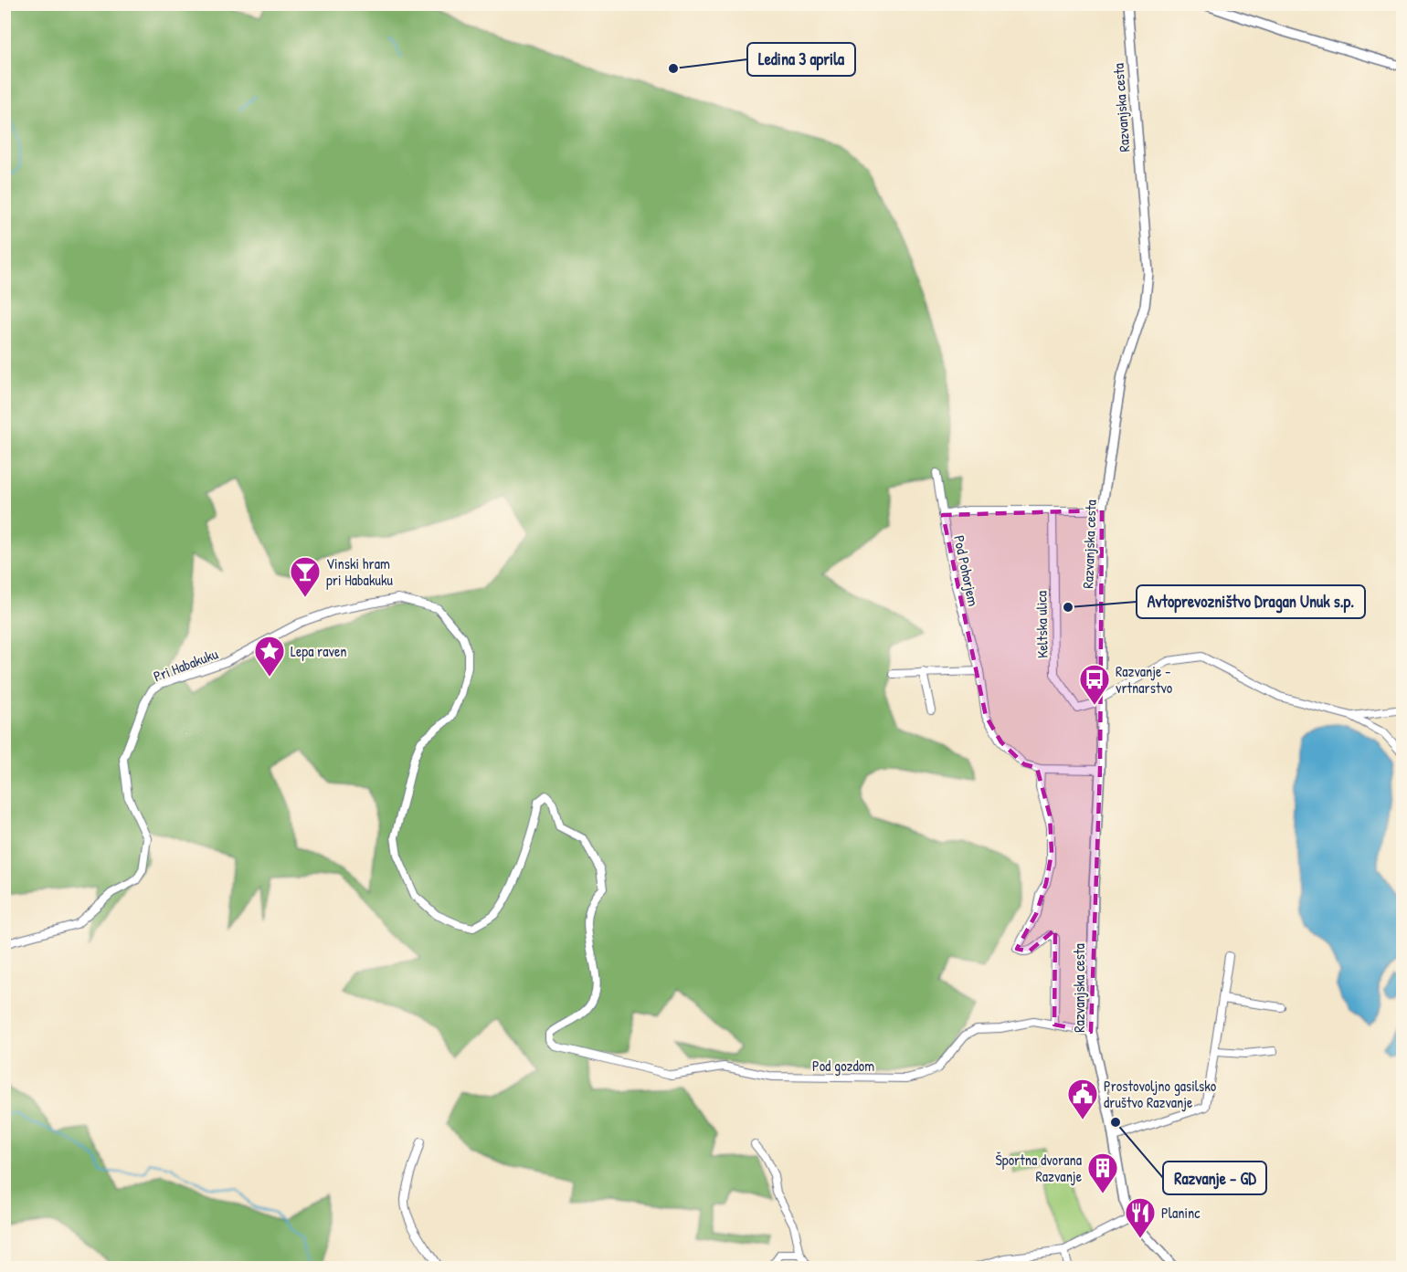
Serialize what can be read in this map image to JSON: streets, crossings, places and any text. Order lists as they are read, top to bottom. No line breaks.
{"streets":{"street":["Razvanjska cesta","Pod Pohorjem","Keltska ulica","Pri Habakuku","Pod gozdom"]},"crossings":[["Razvanjska cesta","Pod Pohorjem"],["Razvanjska cesta","Keltska ulica"],["Razvanjska cesta","Pod gozdom"],["Pri Habakuku","Pod gozdom"]],"places":{"other":["Ledina 3 aprila","Avtoprevozništvo Dragan Unuk s.p.","Razvanje - GD"],"bar":["Vinski hram pri Habakuku"],"place":["Lepa raven"],"bus stop":["Razvanje - vrtnarstvo"],"public building":["Prostovoljno gasilsko društvo Razvanje"],"building":["Športna dvorana Razvanje"],"restaurant":["Planinc"]}}
